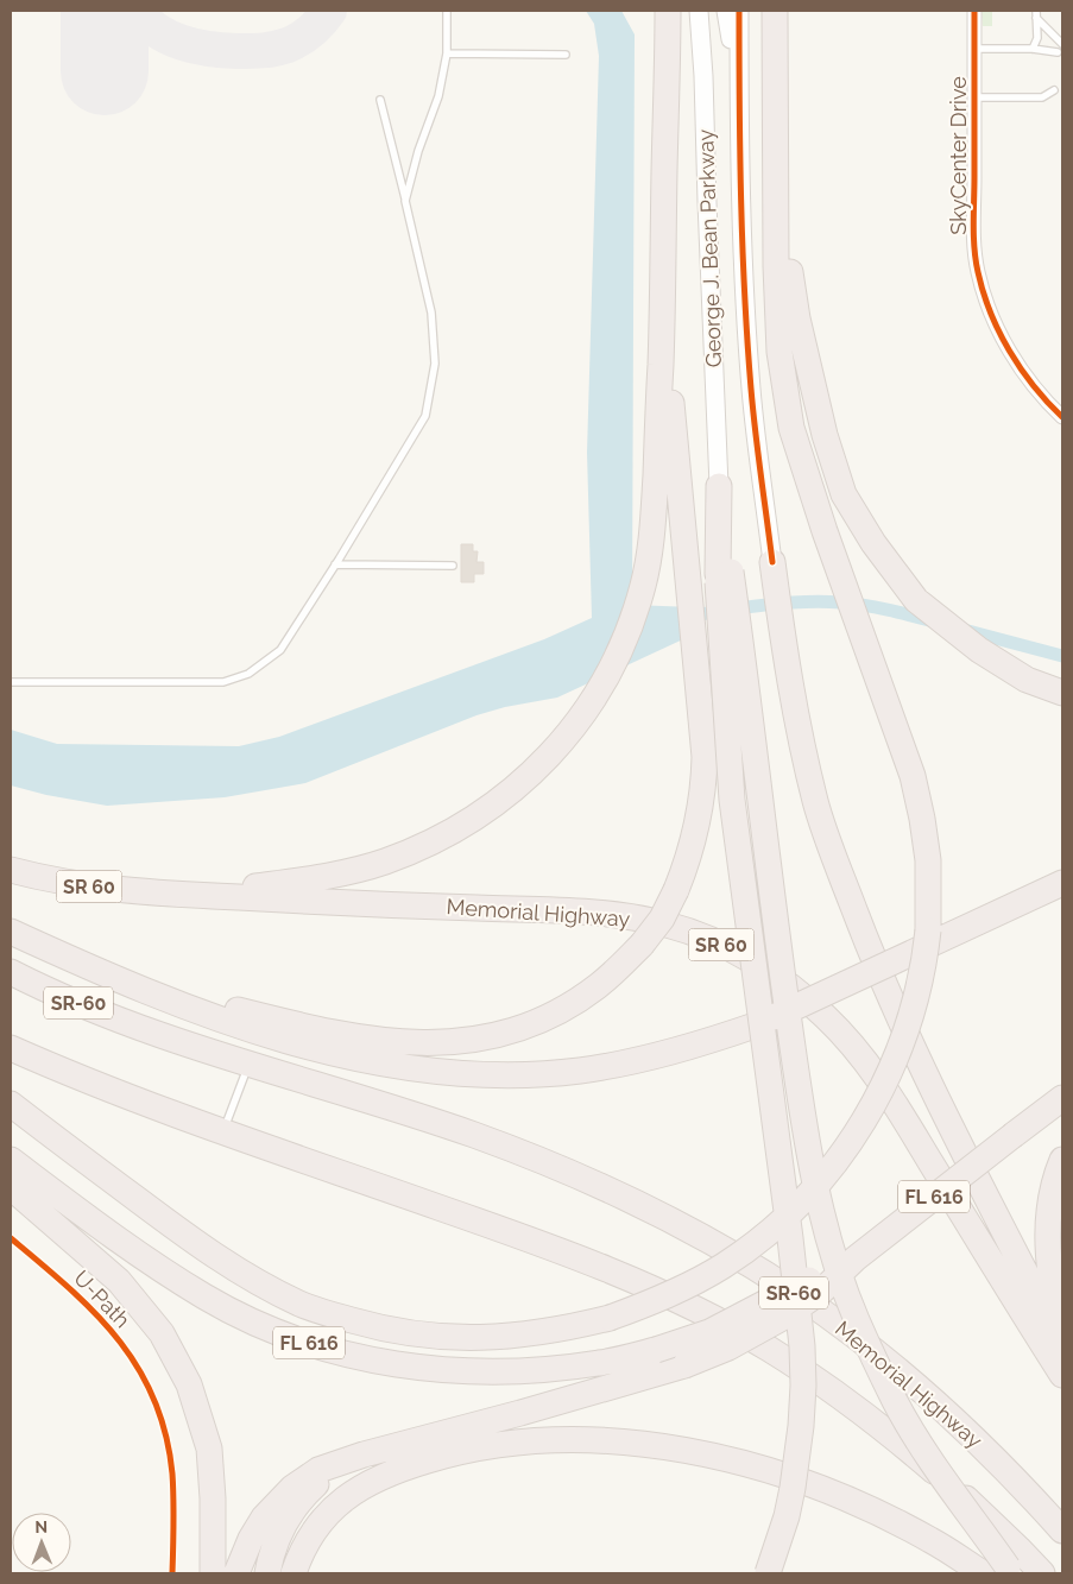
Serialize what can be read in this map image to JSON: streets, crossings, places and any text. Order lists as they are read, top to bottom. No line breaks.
{"streets":{"highway":["SR 60","Memorial Highway","SR-60","FL 616"],"street":["SkyCenter Drive","George J. Bean Parkway"],"cycle path":["U-Path"]},"north":"top"}
